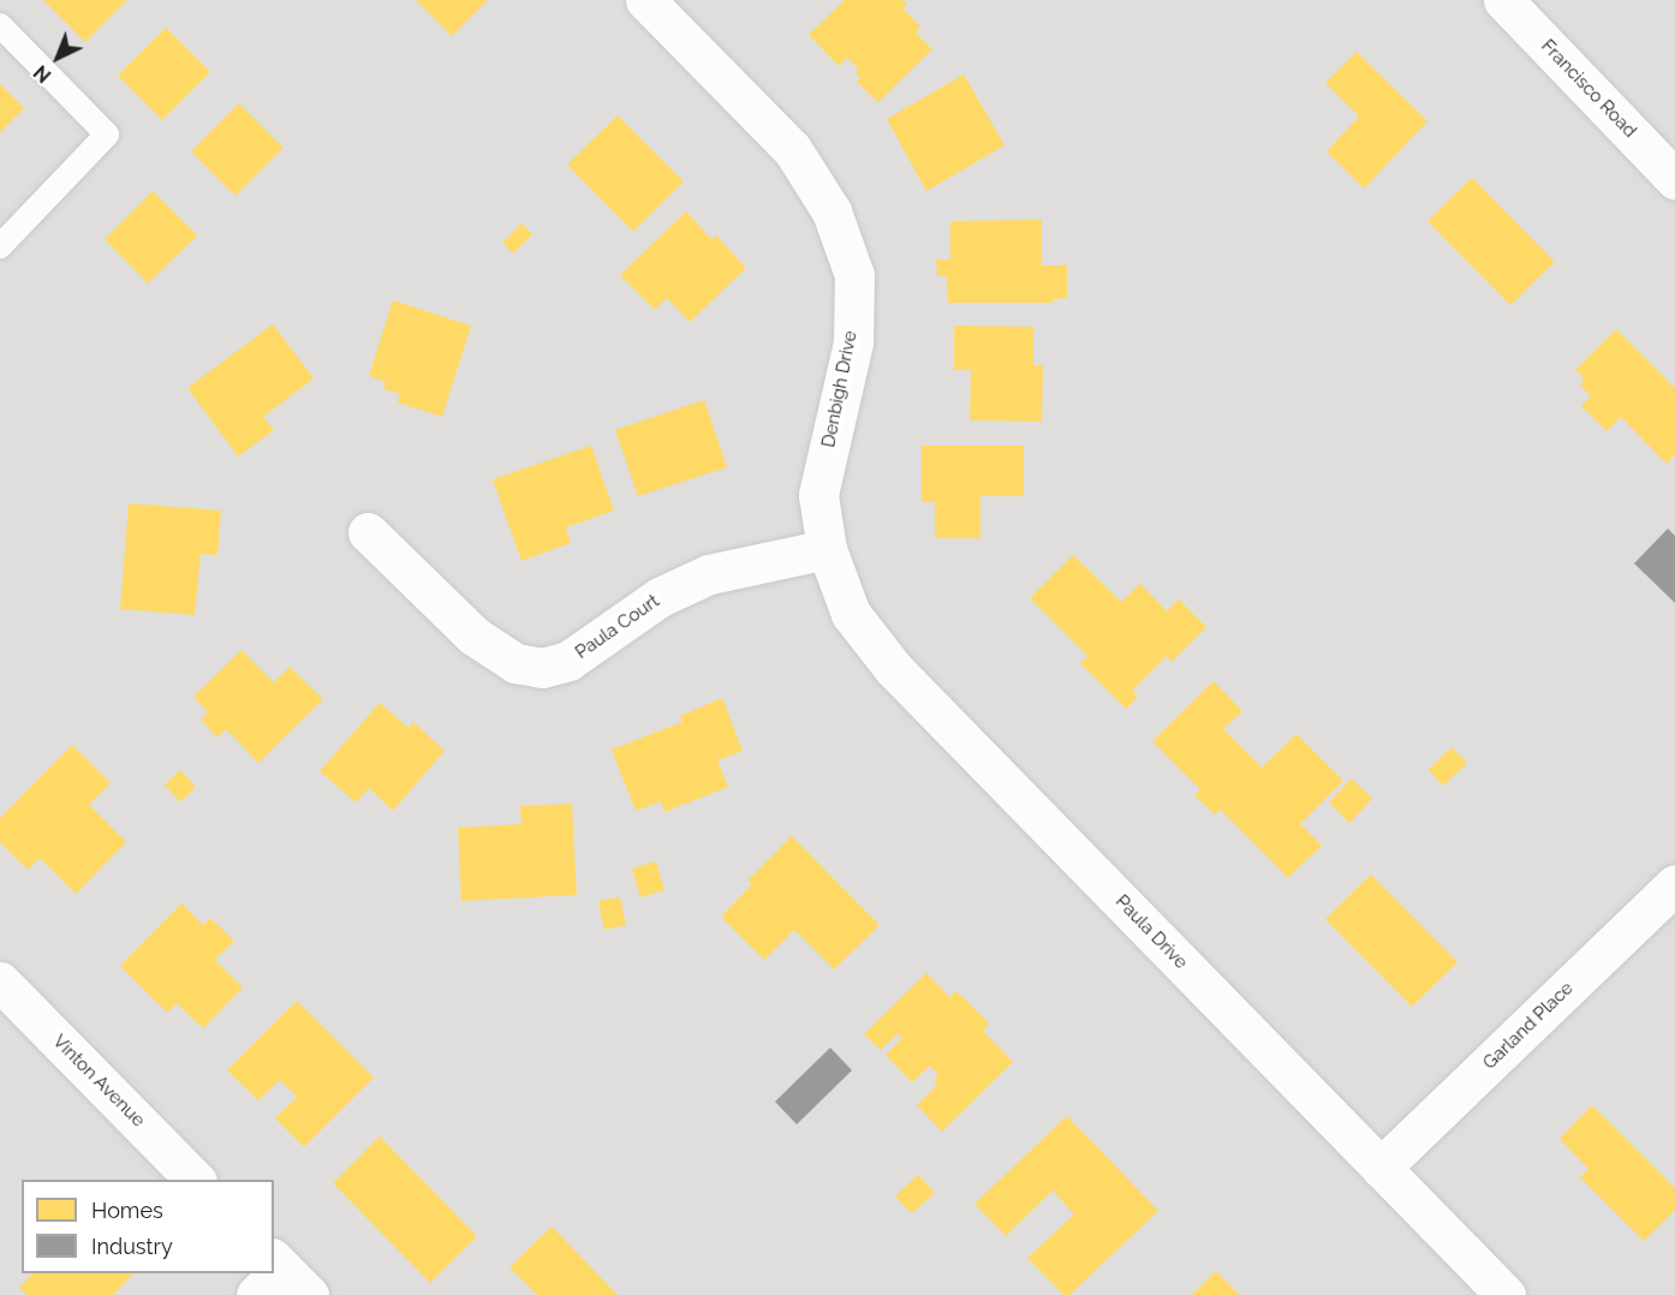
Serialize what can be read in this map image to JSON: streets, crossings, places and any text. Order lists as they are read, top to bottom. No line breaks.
{"streets":{"street":["Francisco Road","Denbigh Drive","Paula Court","Paula Drive","Garland Place","Vinton Avenue"]},"crossings":[["Denbigh Drive","Paula Court"],["Denbigh Drive","Paula Drive"],["Paula Court","Paula Drive"],["Paula Drive","Garland Place"]],"legend":["Homes","Industry"],"north":"bottom left"}
